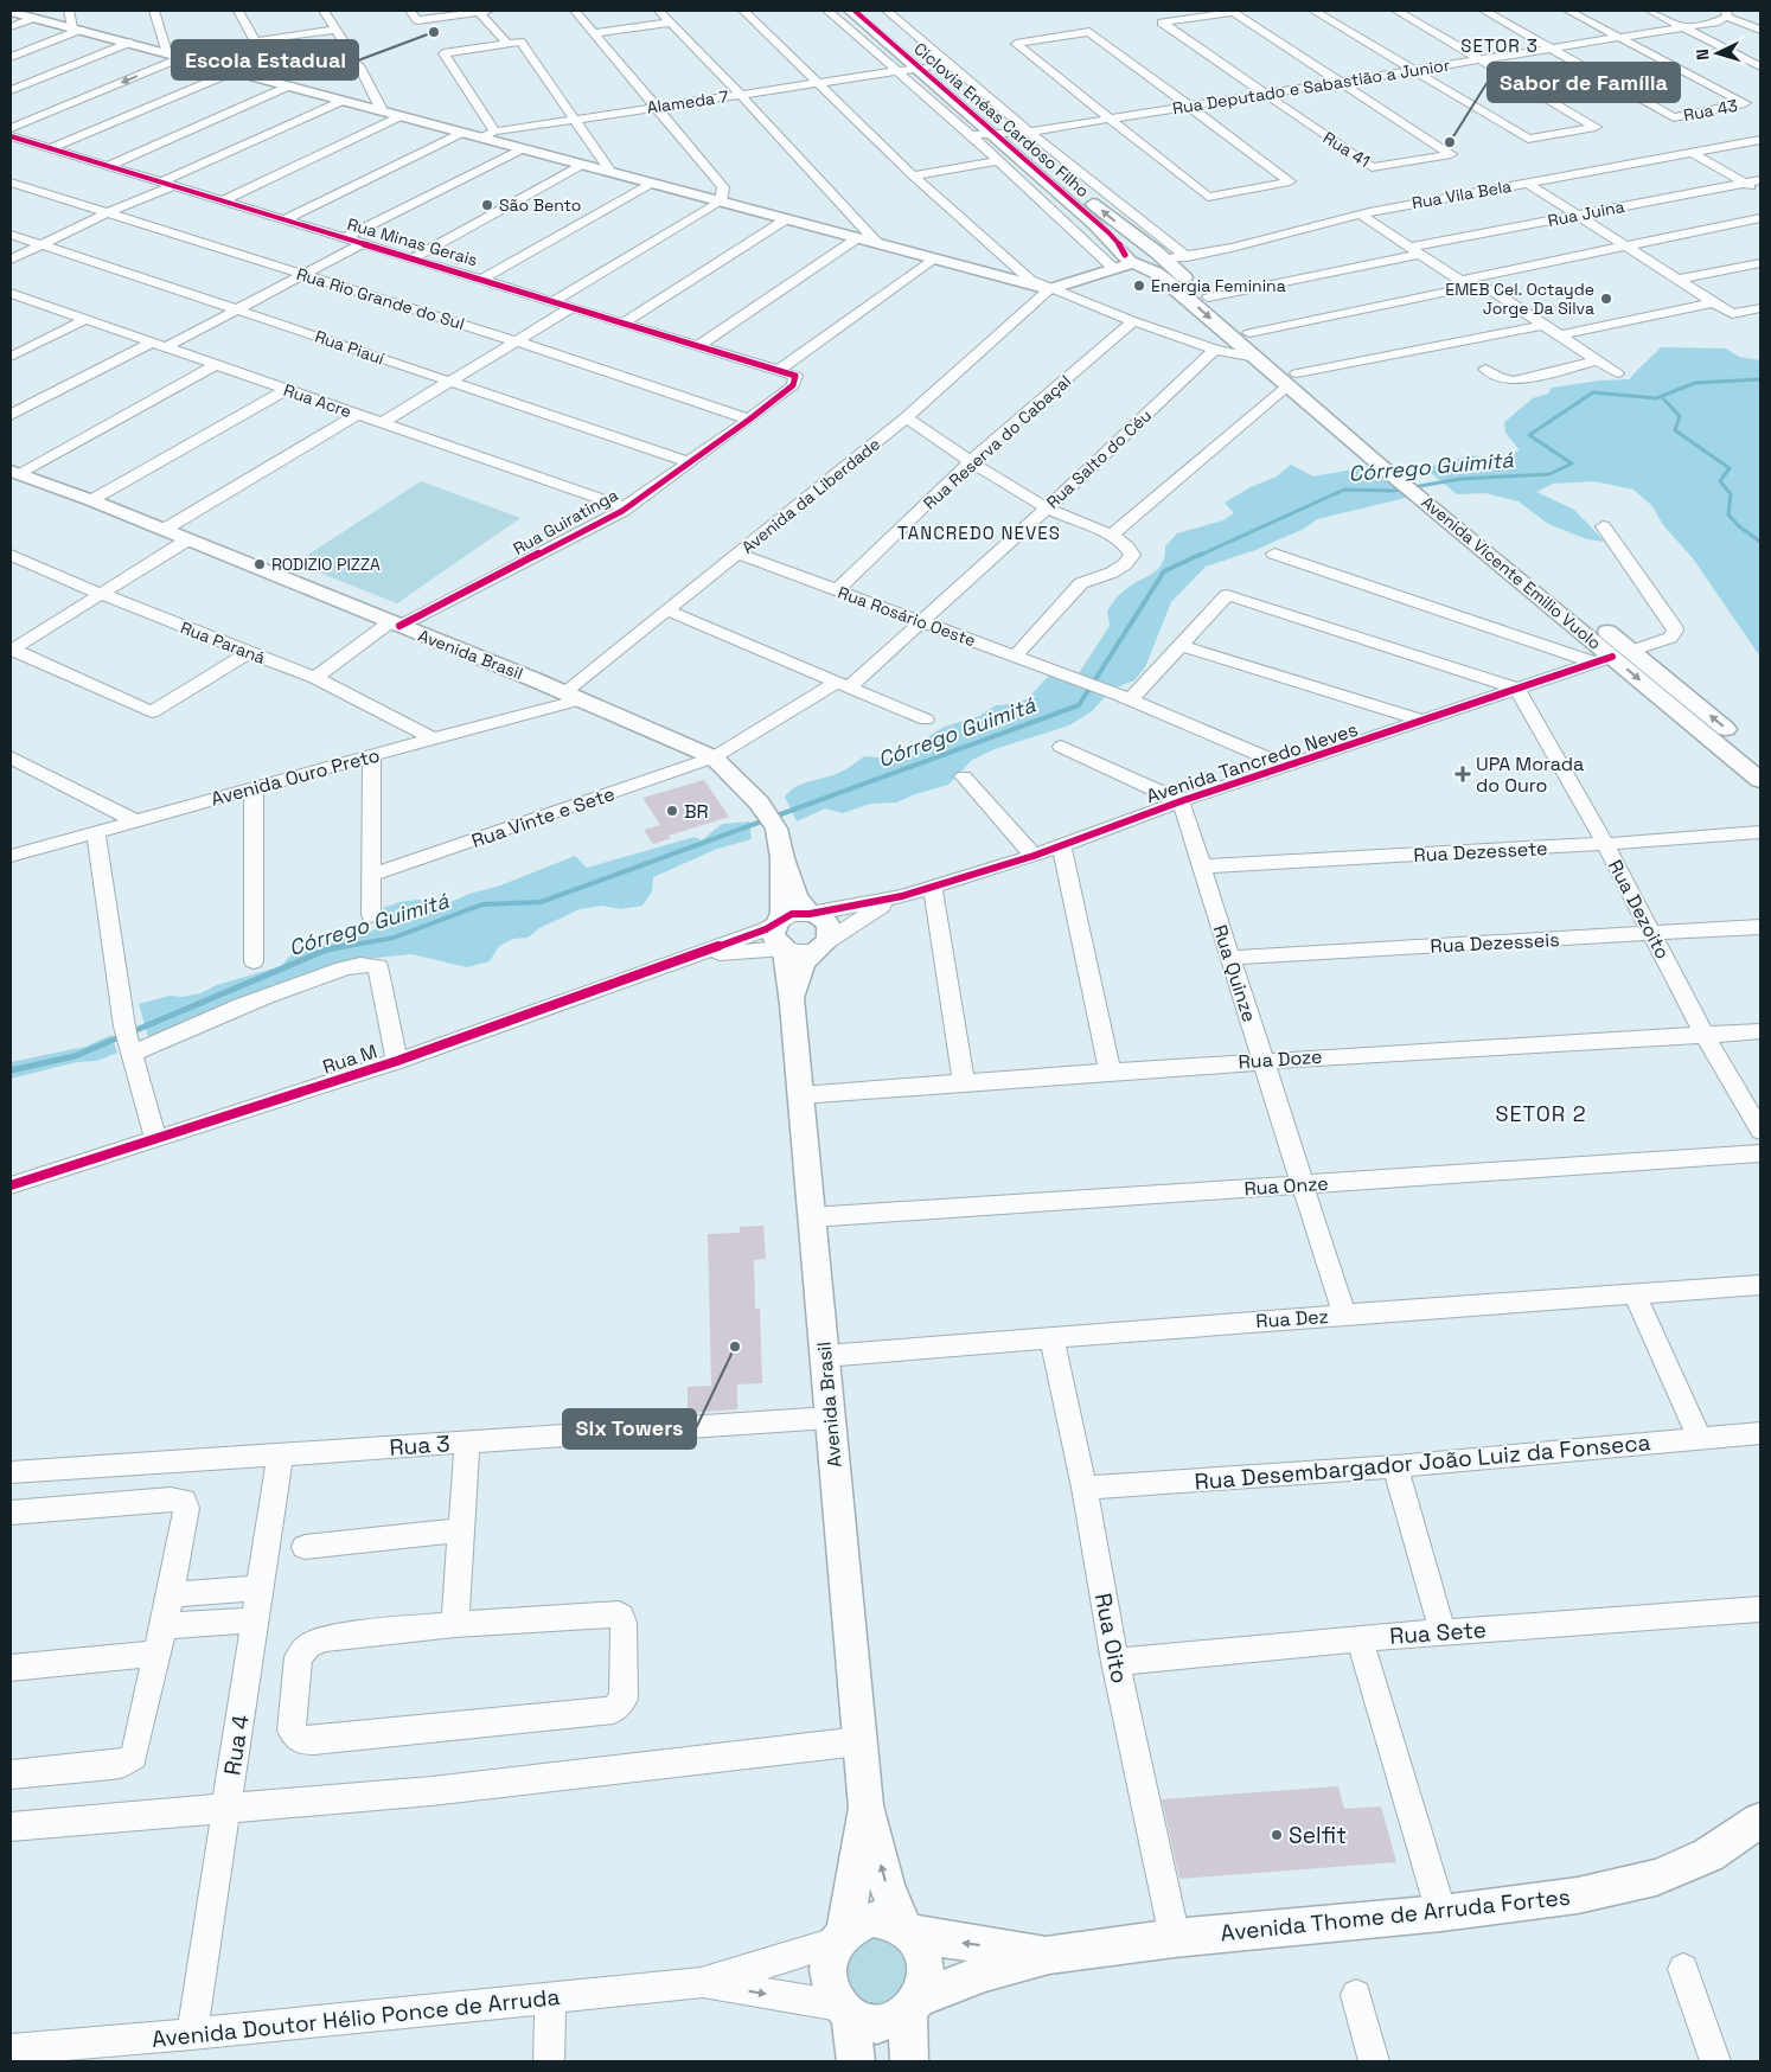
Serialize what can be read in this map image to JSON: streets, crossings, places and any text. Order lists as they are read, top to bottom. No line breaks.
{"streets":{"main road":["Avenida Vicente Emilio Vuolo","Avenida Brasil","Avenida Thome de Arruda Fortes"],"street":["Rua Deputado e Sabastião a Junior","Alameda 7","Rua 43","Rua 41","Rua Vila Bela","Rua Juina","Rua Minas Gerais","Rua Rio Grande do Sul","Rua Piauí","Rua Acre","Rua Reserva do Cabaçal","Rua Salto do Céu","Avenida da Liberdade","Rua Guiratinga","Rua Rosário Oeste","Rua Paraná","Avenida Tancredo Neves","Avenida Ouro Preto","Rua Vinte e Sete","Rua Dezessete","Rua Dezoito","Rua Dezesseis","Rua Quinze","Rua M","Rua Doze","Rua Onze","Rua Dez","Rua 3","Rua Desembargador João Luiz da Fonseca","Rua Sete","Rua Oito","Rua 4","Avenida Doutor Hélio Ponce de Arruda"],"cycle path":["Ciclovia Enéas Cardoso Filho"]},"crossings":[["Rua Deputado e Sabastião a Junior","Rua 43"],["Rua Deputado e Sabastião a Junior","Rua 41"],["Rua Deputado e Sabastião a Junior","Avenida Vicente Emilio Vuolo"],["Alameda 7","Avenida Vicente Emilio Vuolo"],["Rua Vila Bela","Avenida Vicente Emilio Vuolo"],["Rua Juina","Avenida Vicente Emilio Vuolo"],["Rua Minas Gerais","Rua Guiratinga"],["Rua Rio Grande do Sul","Rua Guiratinga"],["Rua Piauí","Rua Guiratinga"],["Rua Acre","Rua Guiratinga"],["Rua Reserva do Cabaçal","Rua Rosário Oeste"],["Rua Salto do Céu","Rua Rosário Oeste"],["Rua Salto do Céu","Avenida Brasil"],["Rua Salto do Céu","Rua Vinte e Sete"],["Avenida da Liberdade","Rua Rosário Oeste"],["Avenida da Liberdade","Avenida Brasil"],["Avenida da Liberdade","Avenida Ouro Preto"],["Rua Guiratinga","Rua Paraná"],["Rua Guiratinga","Avenida Brasil"],["Avenida Vicente Emilio Vuolo","Avenida Tancredo Neves"],["Rua Paraná","Avenida Ouro Preto"],["Avenida Brasil","Avenida Ouro Preto"],["Avenida Brasil","Rua Vinte e Sete"],["Avenida Brasil","Rua Doze"],["Avenida Brasil","Rua Onze"],["Avenida Brasil","Rua Dez"],["Avenida Brasil","Rua 3"],["Avenida Brasil","Avenida Thome de Arruda Fortes"],["Avenida Brasil","Avenida Doutor Hélio Ponce de Arruda"],["Avenida Tancredo Neves","Rua Dezoito"],["Avenida Tancredo Neves","Rua Quinze"],["Rua Dezessete","Rua Dezoito"],["Rua Dezessete","Rua Quinze"],["Rua Dezoito","Rua Dezesseis"],["Rua Dezoito","Rua Doze"],["Rua Dezesseis","Rua Quinze"],["Rua Quinze","Rua Doze"],["Rua Quinze","Rua Onze"],["Rua Quinze","Rua Dez"],["Rua Dez","Rua Oito"],["Rua 3","Rua 4"],["Rua Desembargador João Luiz da Fonseca","Rua Oito"],["Rua Sete","Rua Oito"],["Rua Oito","Avenida Thome de Arruda Fortes"],["Rua 4","Avenida Doutor Hélio Ponce de Arruda"],["Avenida Thome de Arruda Fortes","Avenida Doutor Hélio Ponce de Arruda"]],"districts":["SETOR 3","TANCREDO NEVES","SETOR 2"],"water":["Córrego Guimitá"],"places":{"other":["Escola Estadual","Sabor de Família","São Bento","Energia Feminina","EMEB Cel. Octayde Jorge Da Silva","RODIZIO PIZZA","BR","Six Towers","Selfit"],"health":["UPA Morada do Ouro"]},"north":"left"}
